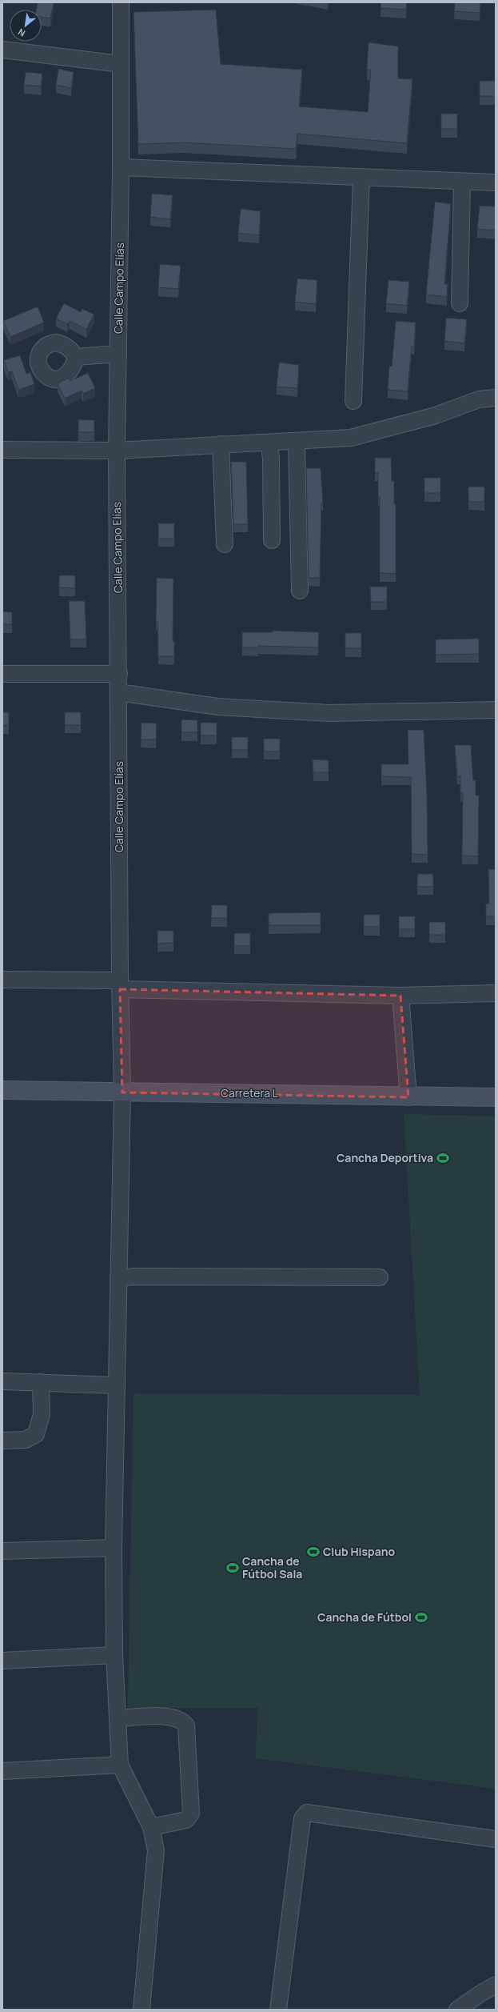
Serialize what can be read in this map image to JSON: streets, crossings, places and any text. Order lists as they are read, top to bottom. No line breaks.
{"streets":{"street":["Calle Campo Elías","Carretera L"]},"crossings":[["Calle Campo Elías","Carretera L"]],"places":{"sports":["Cancha Deportiva","Club Hispano","Cancha de Fútbol Sala","Cancha de Fútbol"]},"north":"bottom left"}
